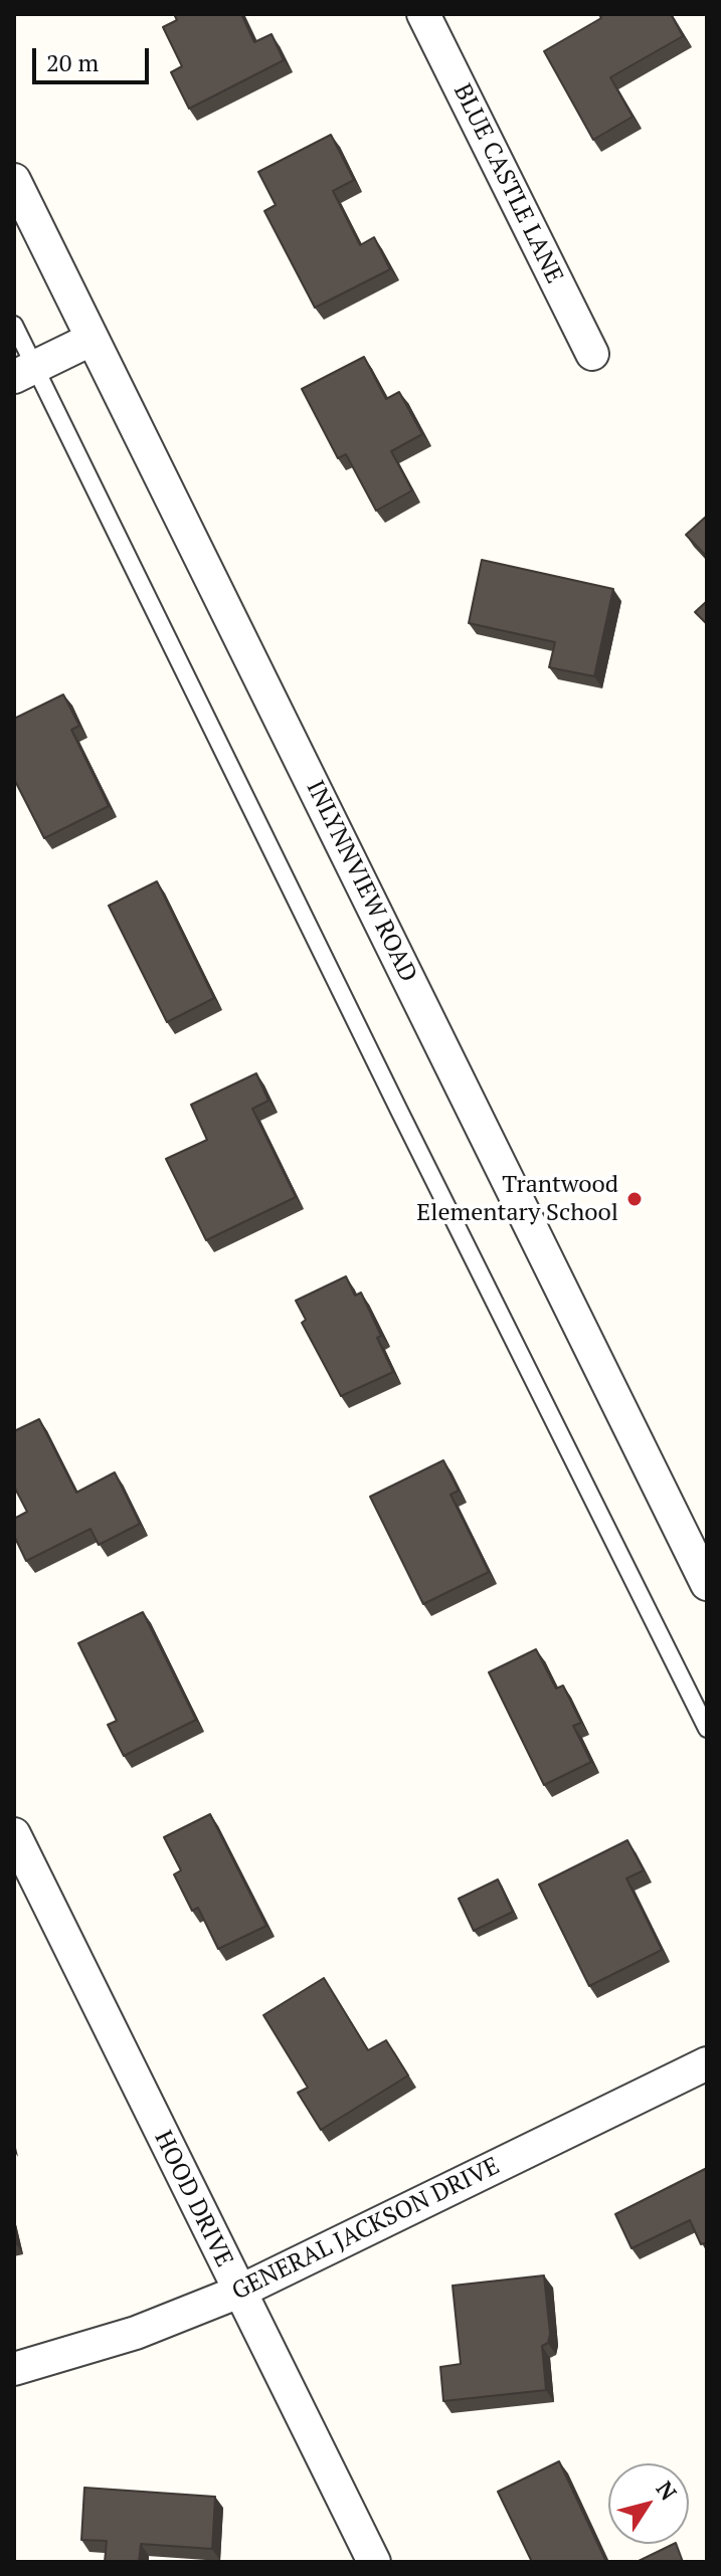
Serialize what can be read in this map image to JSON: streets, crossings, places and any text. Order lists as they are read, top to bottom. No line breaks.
{"streets":{"street":["BLUE CASTLE LANE","INLYNNVIEW ROAD","HOOD DRIVE","GENERAL JACKSON DRIVE"]},"crossings":[["HOOD DRIVE","GENERAL JACKSON DRIVE"]],"places":["Trantwood Elementary School"],"scale_bar":"20 m","north":"top right"}
